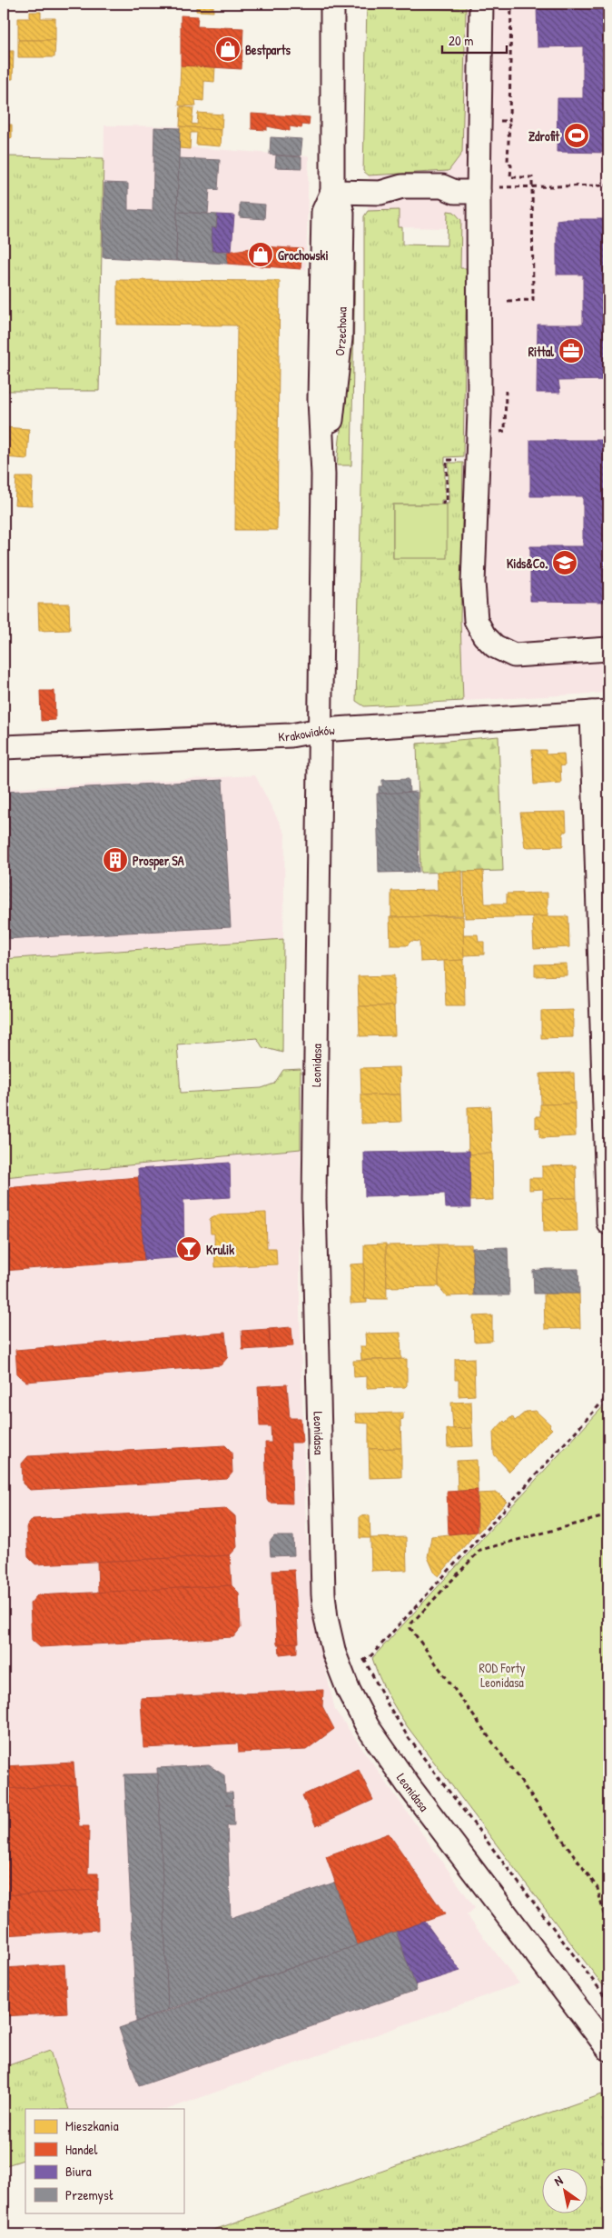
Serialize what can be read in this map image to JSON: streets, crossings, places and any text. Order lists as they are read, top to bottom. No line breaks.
{"streets":{"street":["Orzechowa","Krakowiaków","Leonidasa"]},"crossings":[["Orzechowa","Krakowiaków"],["Orzechowa","Leonidasa"],["Krakowiaków","Leonidasa"]],"parks":["ROD Forty Leonidasa"],"places":{"shop":["Bestparts","Grochowski"],"sports":["Zdrofit"],"office":["Rittal"],"school or university":["Kids&Co."],"building":["Prosper SA"],"bar":["Krulik"]},"legend":["Mieszkania","Handel","Biura","Przemysł"],"scale_bar":"20 m","north":"top left"}
